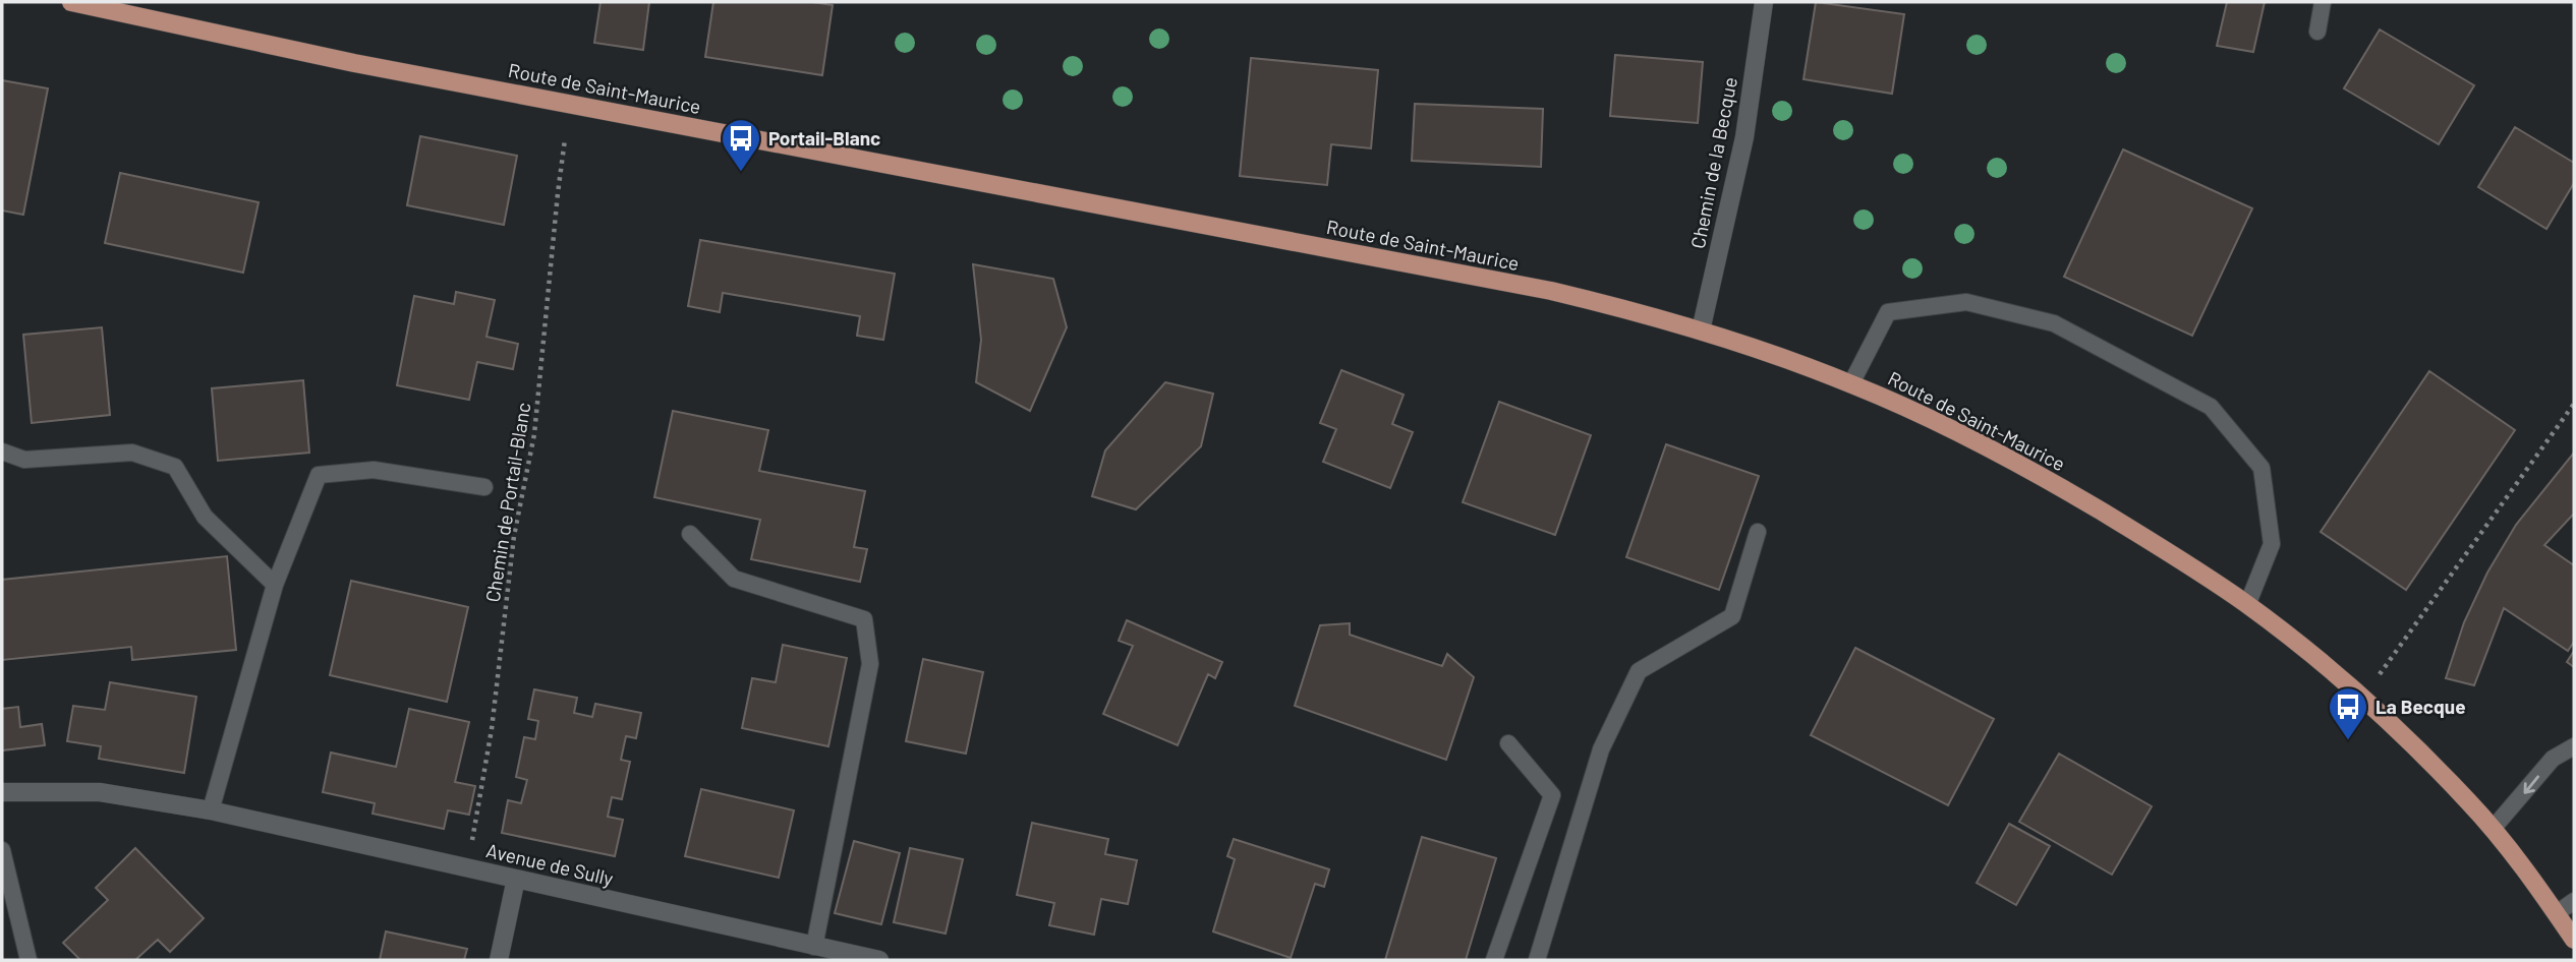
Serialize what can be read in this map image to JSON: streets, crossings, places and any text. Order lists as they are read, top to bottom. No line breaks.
{"streets":{"main road":["Route de Saint-Maurice"],"street":["Chemin de la Becque","Avenue de Sully"],"path":["Chemin de Portail-Blanc"]},"crossings":[["Route de Saint-Maurice","Chemin de la Becque"],["Chemin de Portail-Blanc","Avenue de Sully"]],"places":{"bus stop":["Portail-Blanc","La Becque"]}}
